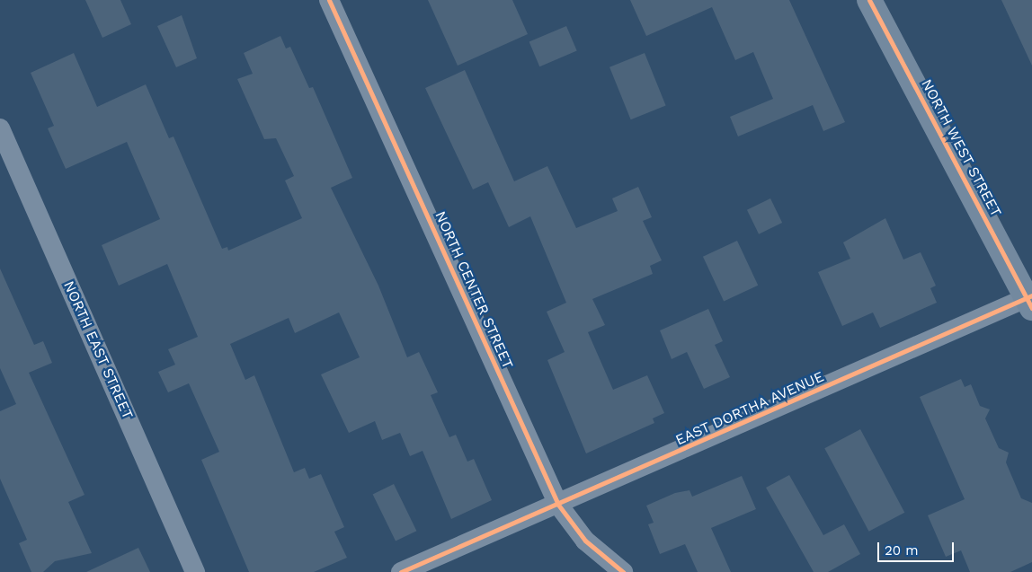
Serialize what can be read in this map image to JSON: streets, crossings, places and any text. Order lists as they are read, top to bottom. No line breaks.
{"streets":{"street":["NORTH WEST STREET","NORTH CENTER STREET","NORTH EAST STREET","EAST DORTHA AVENUE"]},"crossings":[["NORTH WEST STREET","EAST DORTHA AVENUE"],["NORTH CENTER STREET","EAST DORTHA AVENUE"]],"scale_bar":"20 m"}
